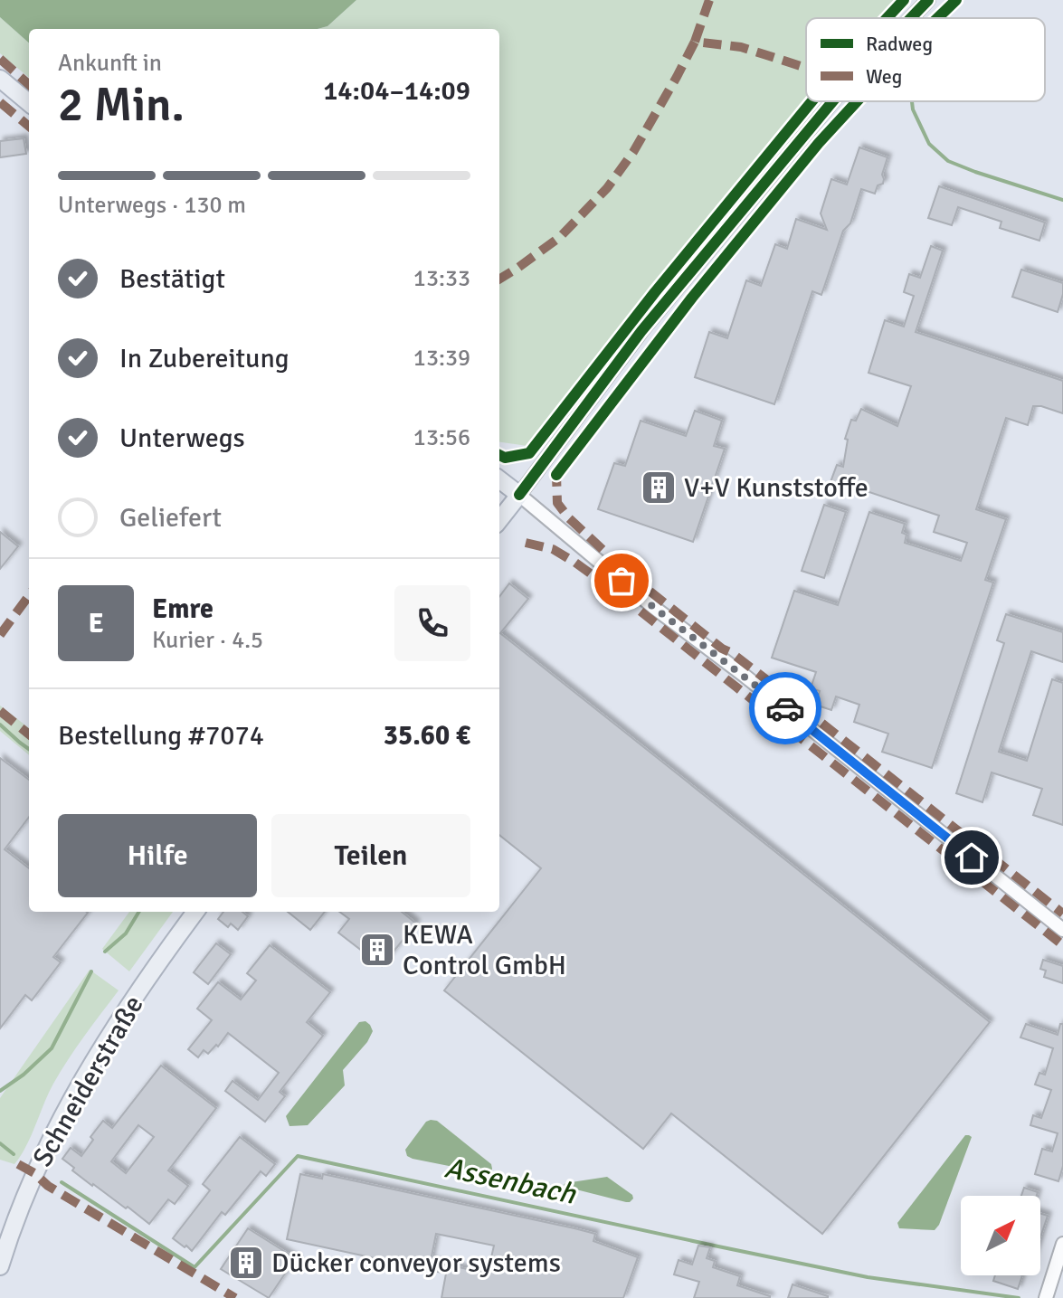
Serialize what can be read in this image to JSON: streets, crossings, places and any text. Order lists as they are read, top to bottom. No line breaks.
{"streets":{"main road":["Schneiderstraße"]},"water":["Assenbach"],"places":{"building":["V+V Kunststoffe","KEWA Control GmbH","Dücker conveyor systems"]},"legend":["Radweg","Weg"],"north":"top right","page":{"heading":["2 Min.","Ankunft in","14:04–14:09"],"panel":["Emre","Kurier · 4.5","Bestellung #7074","35.60 €"],"bar":"Unterwegs · 130 m","list":[["Bestätigt","13:33"],["In Zubereitung","13:39"],["Unterwegs","13:56"],"Geliefert"],"round":"E","buttons":["Hilfe","Teilen"]}}
